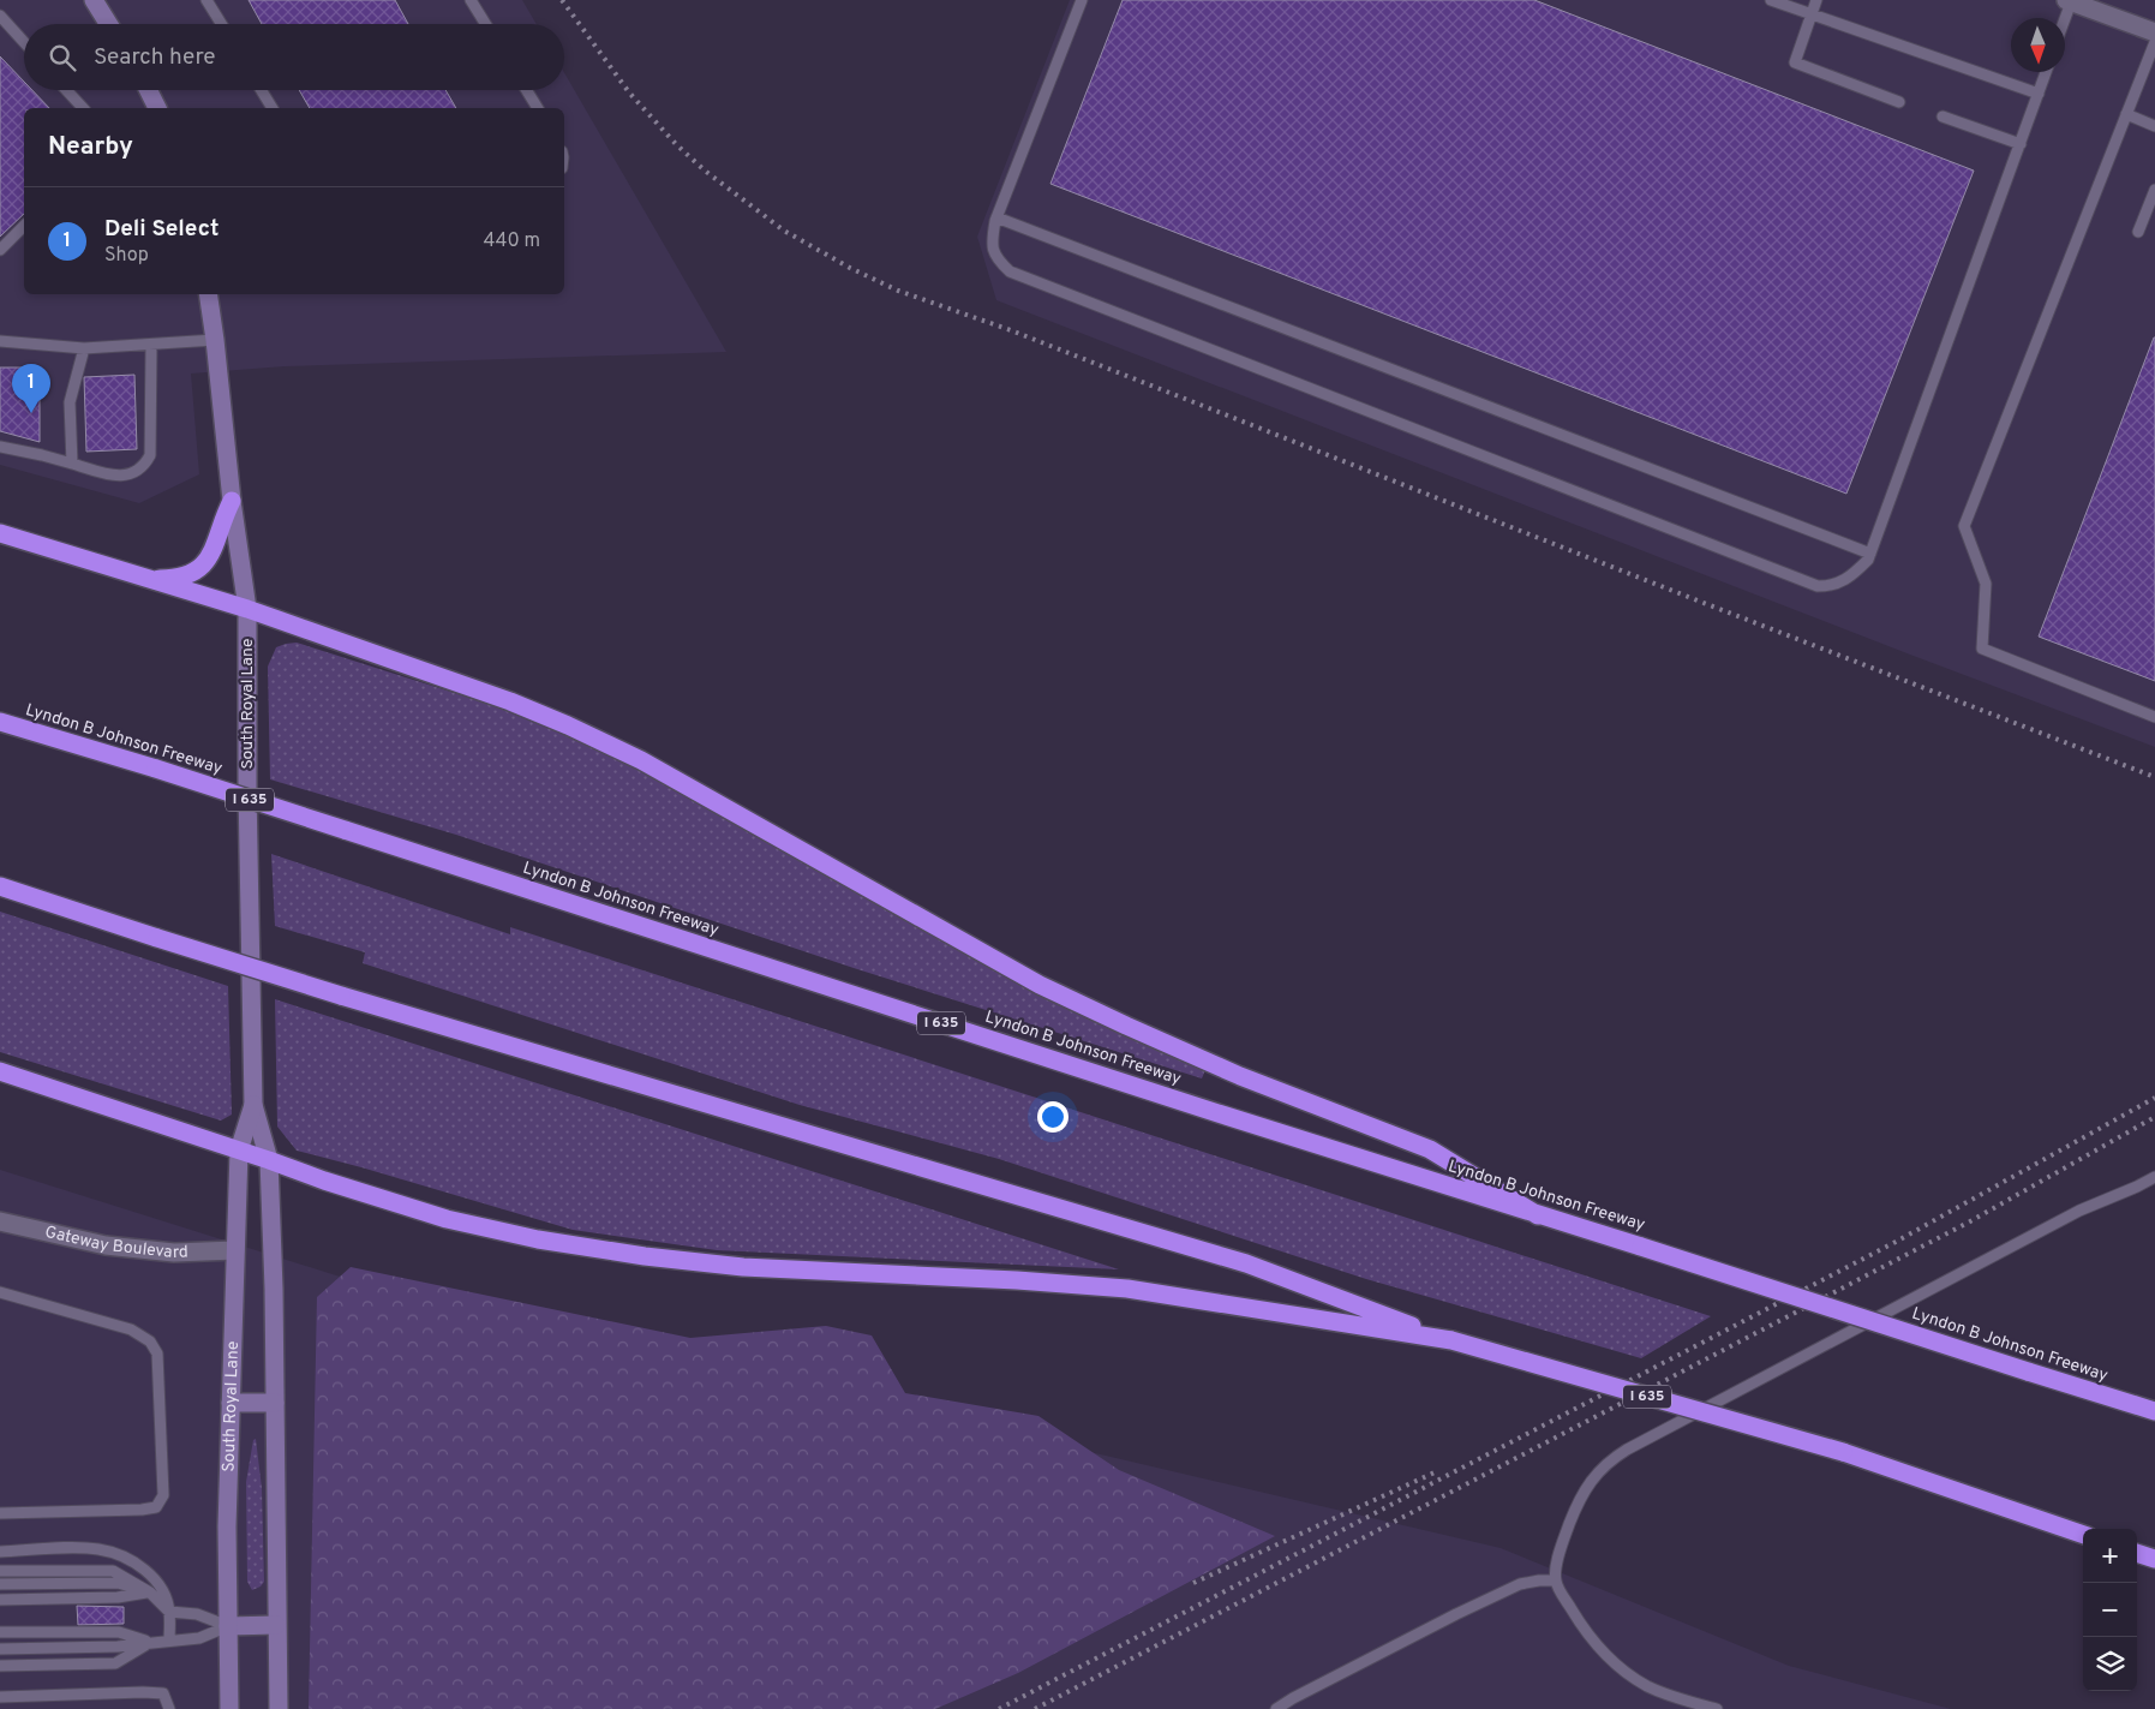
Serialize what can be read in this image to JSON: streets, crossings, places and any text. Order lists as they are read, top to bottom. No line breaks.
{"streets":{"highway":["Lyndon B Johnson Freeway","I 635"],"main road":["South Royal Lane"],"street":["Gateway Boulevard"]},"crossings":[["South Royal Lane","Gateway Boulevard"]],"north":"bottom","page":{"search":"Search here","heading":"Nearby","list":[{"mark":"1","name":"Deli Select","note":"Shop","value":"440 m"}],"pins":"1","map_buttons":["+","−"]}}
